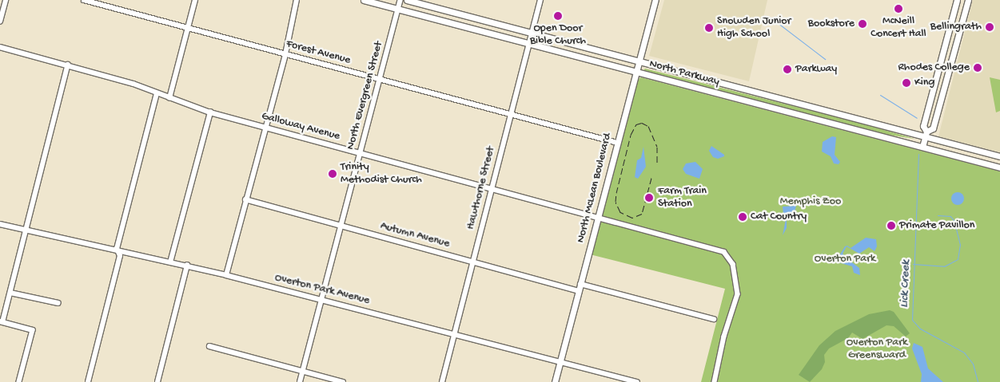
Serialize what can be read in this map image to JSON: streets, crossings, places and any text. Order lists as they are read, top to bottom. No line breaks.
{"streets":{"main road":["North Parkway","North McLean Boulevard"],"street":["Forest Avenue","North Evergreen Street","Galloway Avenue","Hawthorne Street","Autumn Avenue","Overton Park Avenue"]},"crossings":[["Forest Avenue","North Evergreen Street"],["Forest Avenue","Hawthorne Street"],["Forest Avenue","North McLean Boulevard"],["North Parkway","North Evergreen Street"],["North Parkway","Hawthorne Street"],["North Parkway","North McLean Boulevard"],["North Evergreen Street","Galloway Avenue"],["North Evergreen Street","Autumn Avenue"],["North Evergreen Street","Overton Park Avenue"],["Galloway Avenue","Hawthorne Street"],["Galloway Avenue","North McLean Boulevard"],["Hawthorne Street","Autumn Avenue"],["Hawthorne Street","Overton Park Avenue"],["North McLean Boulevard","Autumn Avenue"],["North McLean Boulevard","Overton Park Avenue"]],"water":["Lick Creek"],"parks":["Memphis Zoo","Overton Park","Overton Park Greensward"],"places":["McNeill Concert Hall","Open Door Bible Church","Bookstore","Bellingrath","Snowden Junior High School","Rhodes College","Parkway","King","Trinity Methodist Church","Farm Train Station","Cat Country","Primate Pavillon"]}
